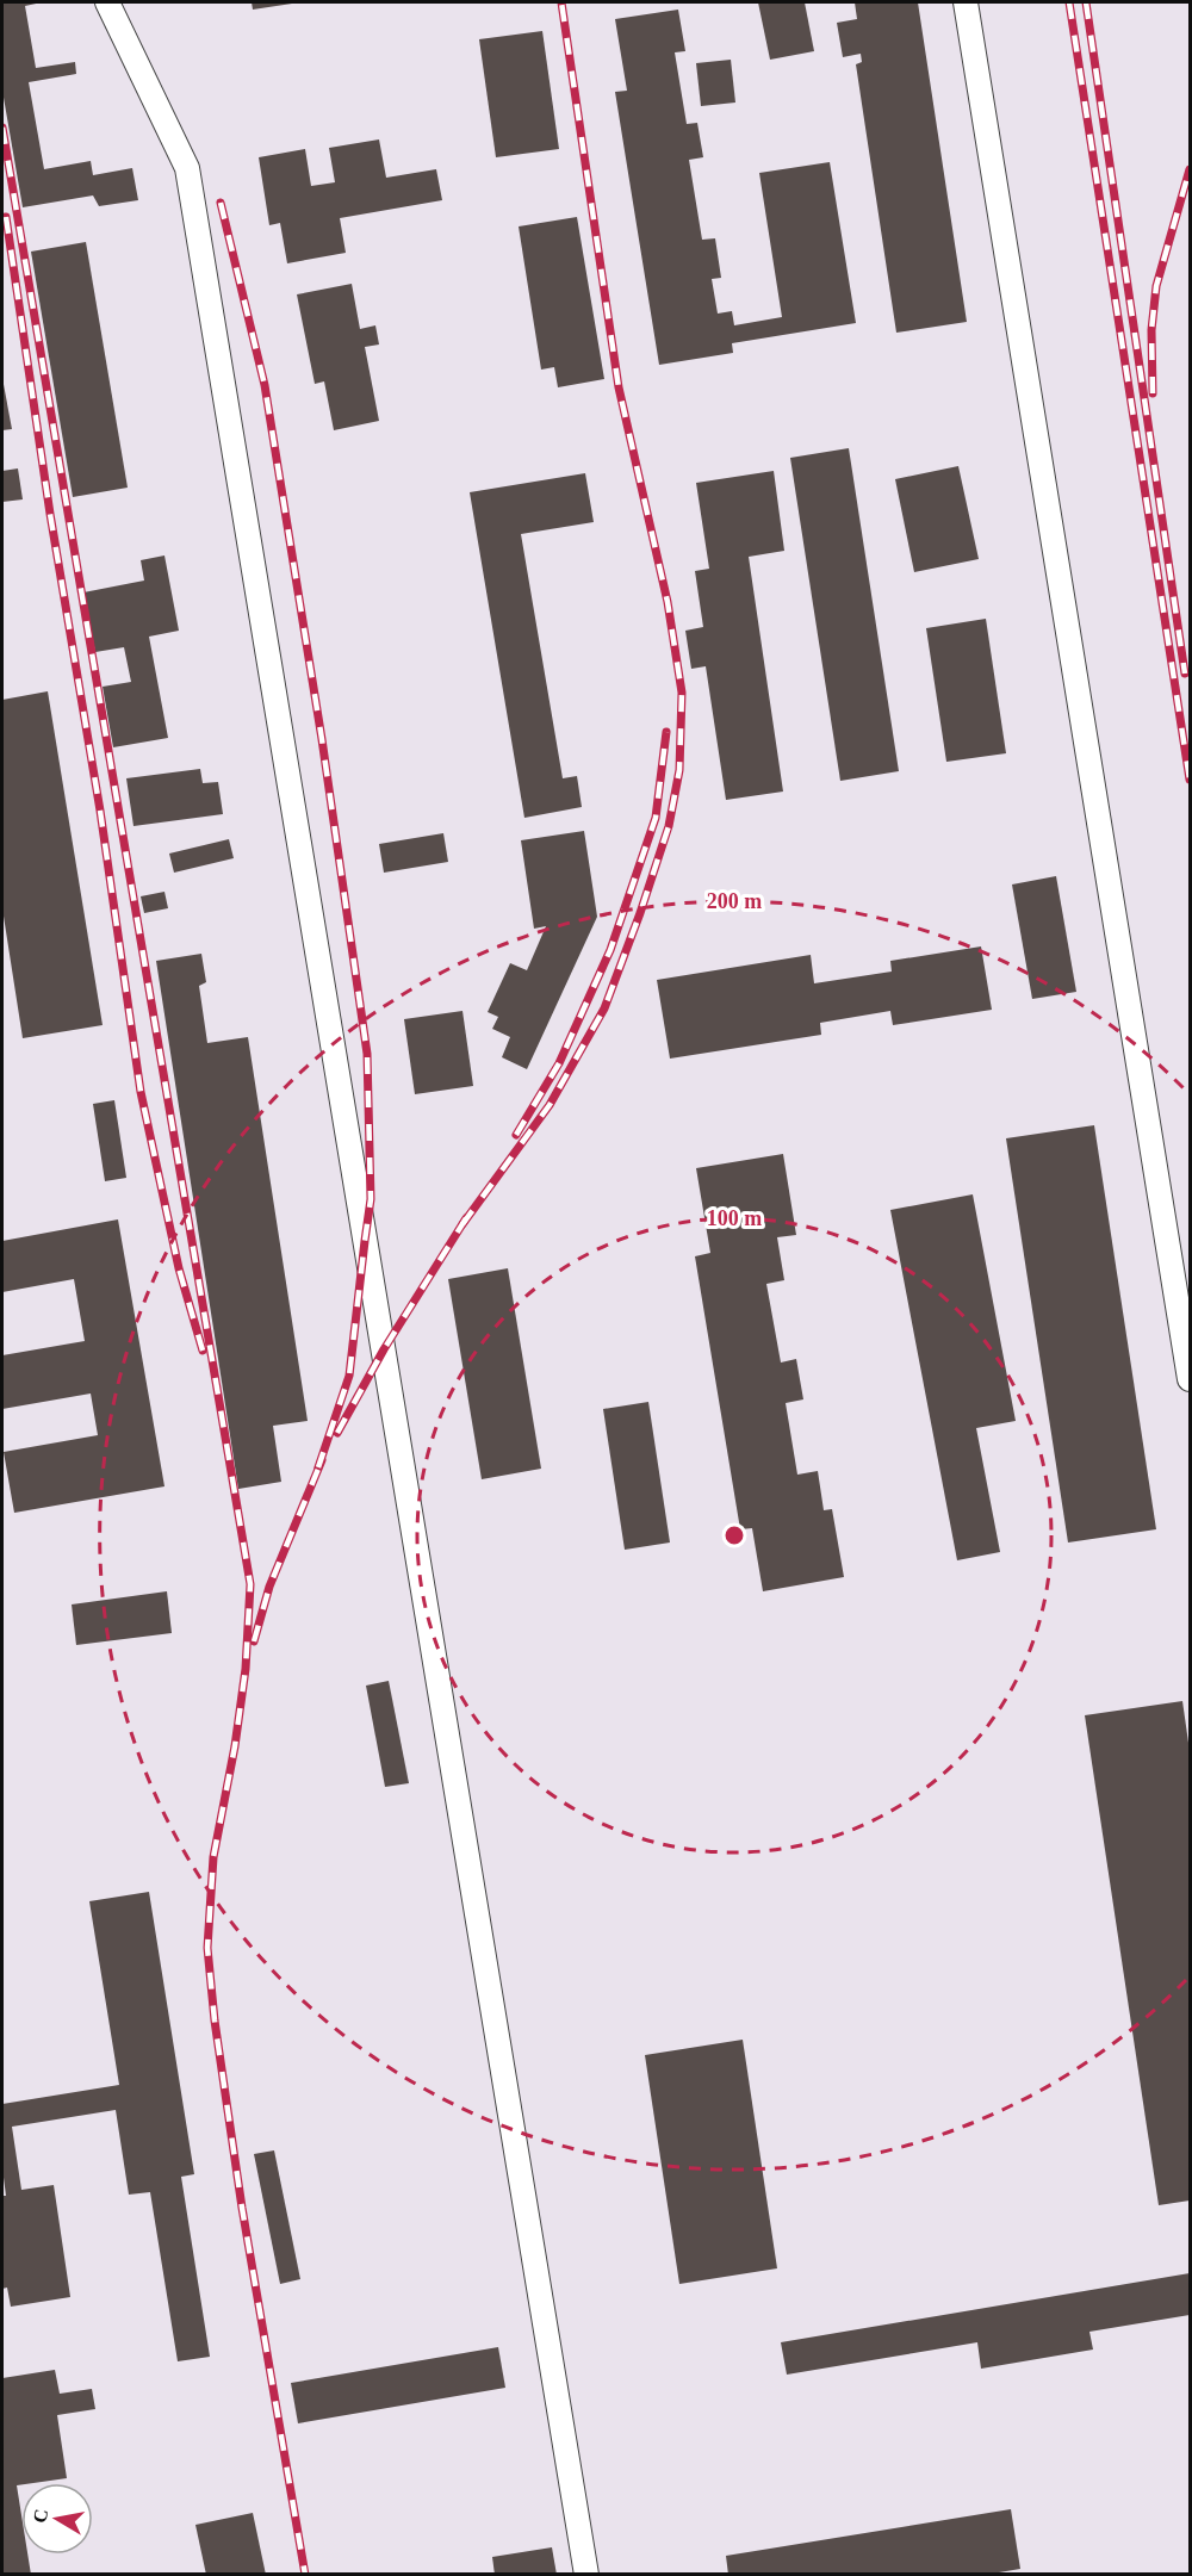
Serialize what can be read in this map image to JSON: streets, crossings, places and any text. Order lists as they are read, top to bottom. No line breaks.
{"north":"left","rings":["200 m","100 m"]}
